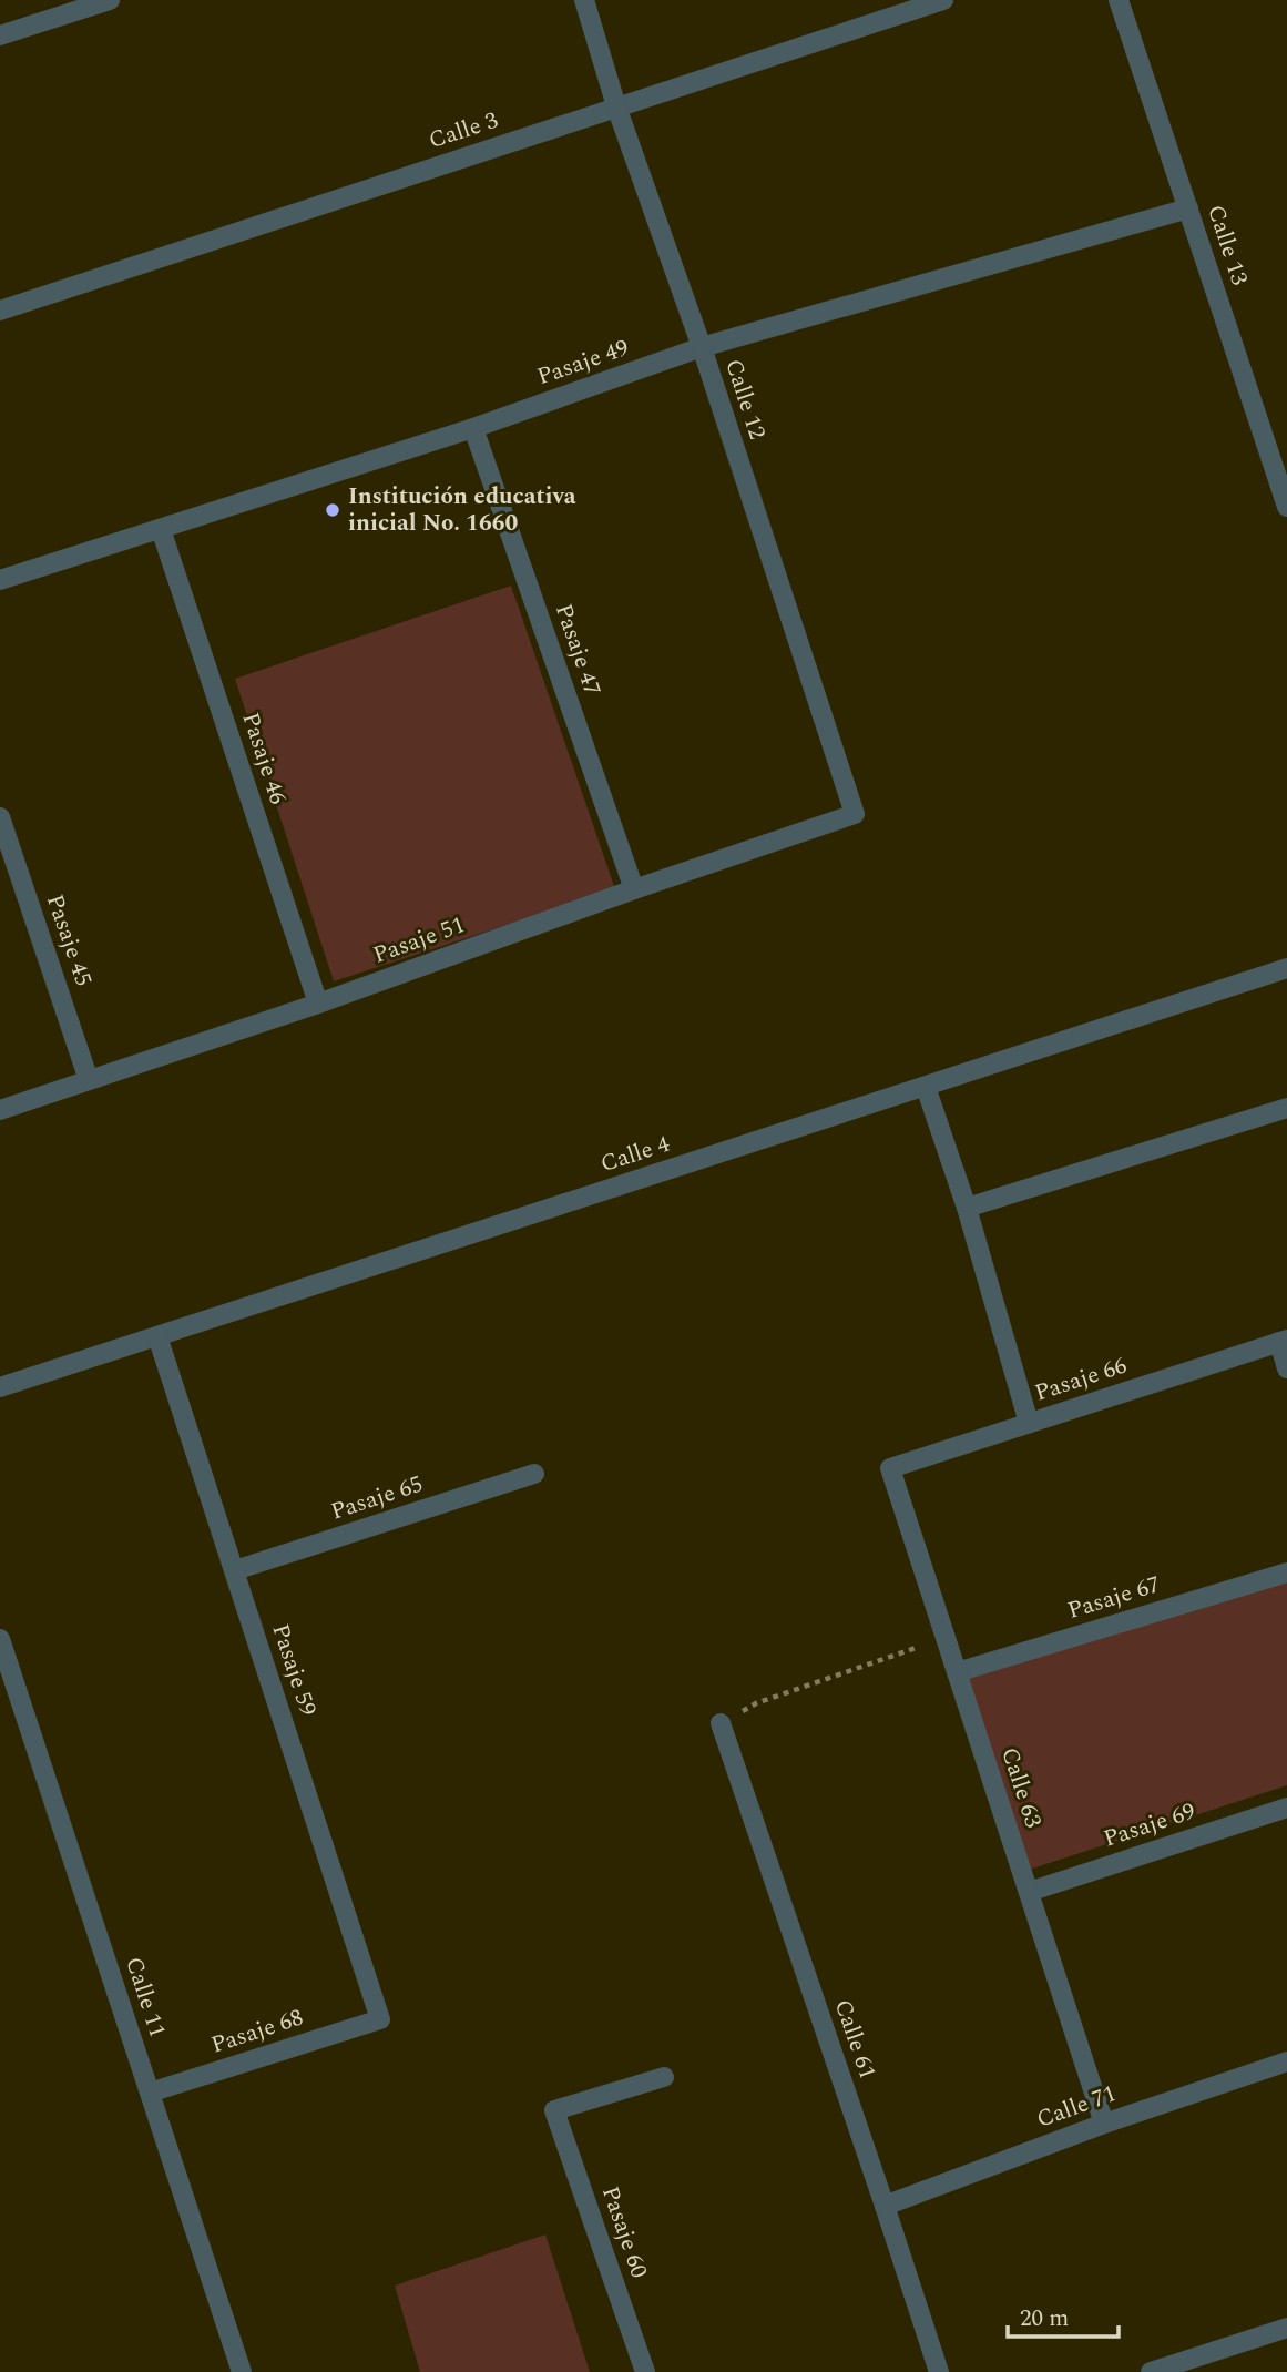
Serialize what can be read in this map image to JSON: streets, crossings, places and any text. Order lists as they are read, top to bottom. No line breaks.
{"streets":{"street":["Calle 3","Calle 13","Pasaje 49","Calle 12","Pasaje 47","Pasaje 46","Pasaje 45","Pasaje 51","Calle 4","Pasaje 66","Pasaje 65","Pasaje 67","Pasaje 59","Calle 63","Pasaje 69","Calle 11","Pasaje 68","Calle 61","Calle 71","Pasaje 60"]},"crossings":[["Calle 3","Calle 12"],["Calle 13","Pasaje 49"],["Pasaje 49","Calle 12"],["Pasaje 49","Pasaje 47"],["Pasaje 49","Pasaje 46"],["Calle 12","Pasaje 51"],["Pasaje 47","Pasaje 51"],["Pasaje 46","Pasaje 51"],["Pasaje 45","Pasaje 51"],["Calle 4","Pasaje 59"],["Pasaje 66","Calle 63"],["Pasaje 65","Pasaje 59"],["Pasaje 67","Calle 63"],["Pasaje 59","Pasaje 68"],["Calle 63","Pasaje 69"],["Calle 63","Calle 71"],["Calle 11","Pasaje 68"],["Calle 61","Calle 71"]],"places":["Institución educativa inicial No. 1660"],"scale_bar":"20 m"}
